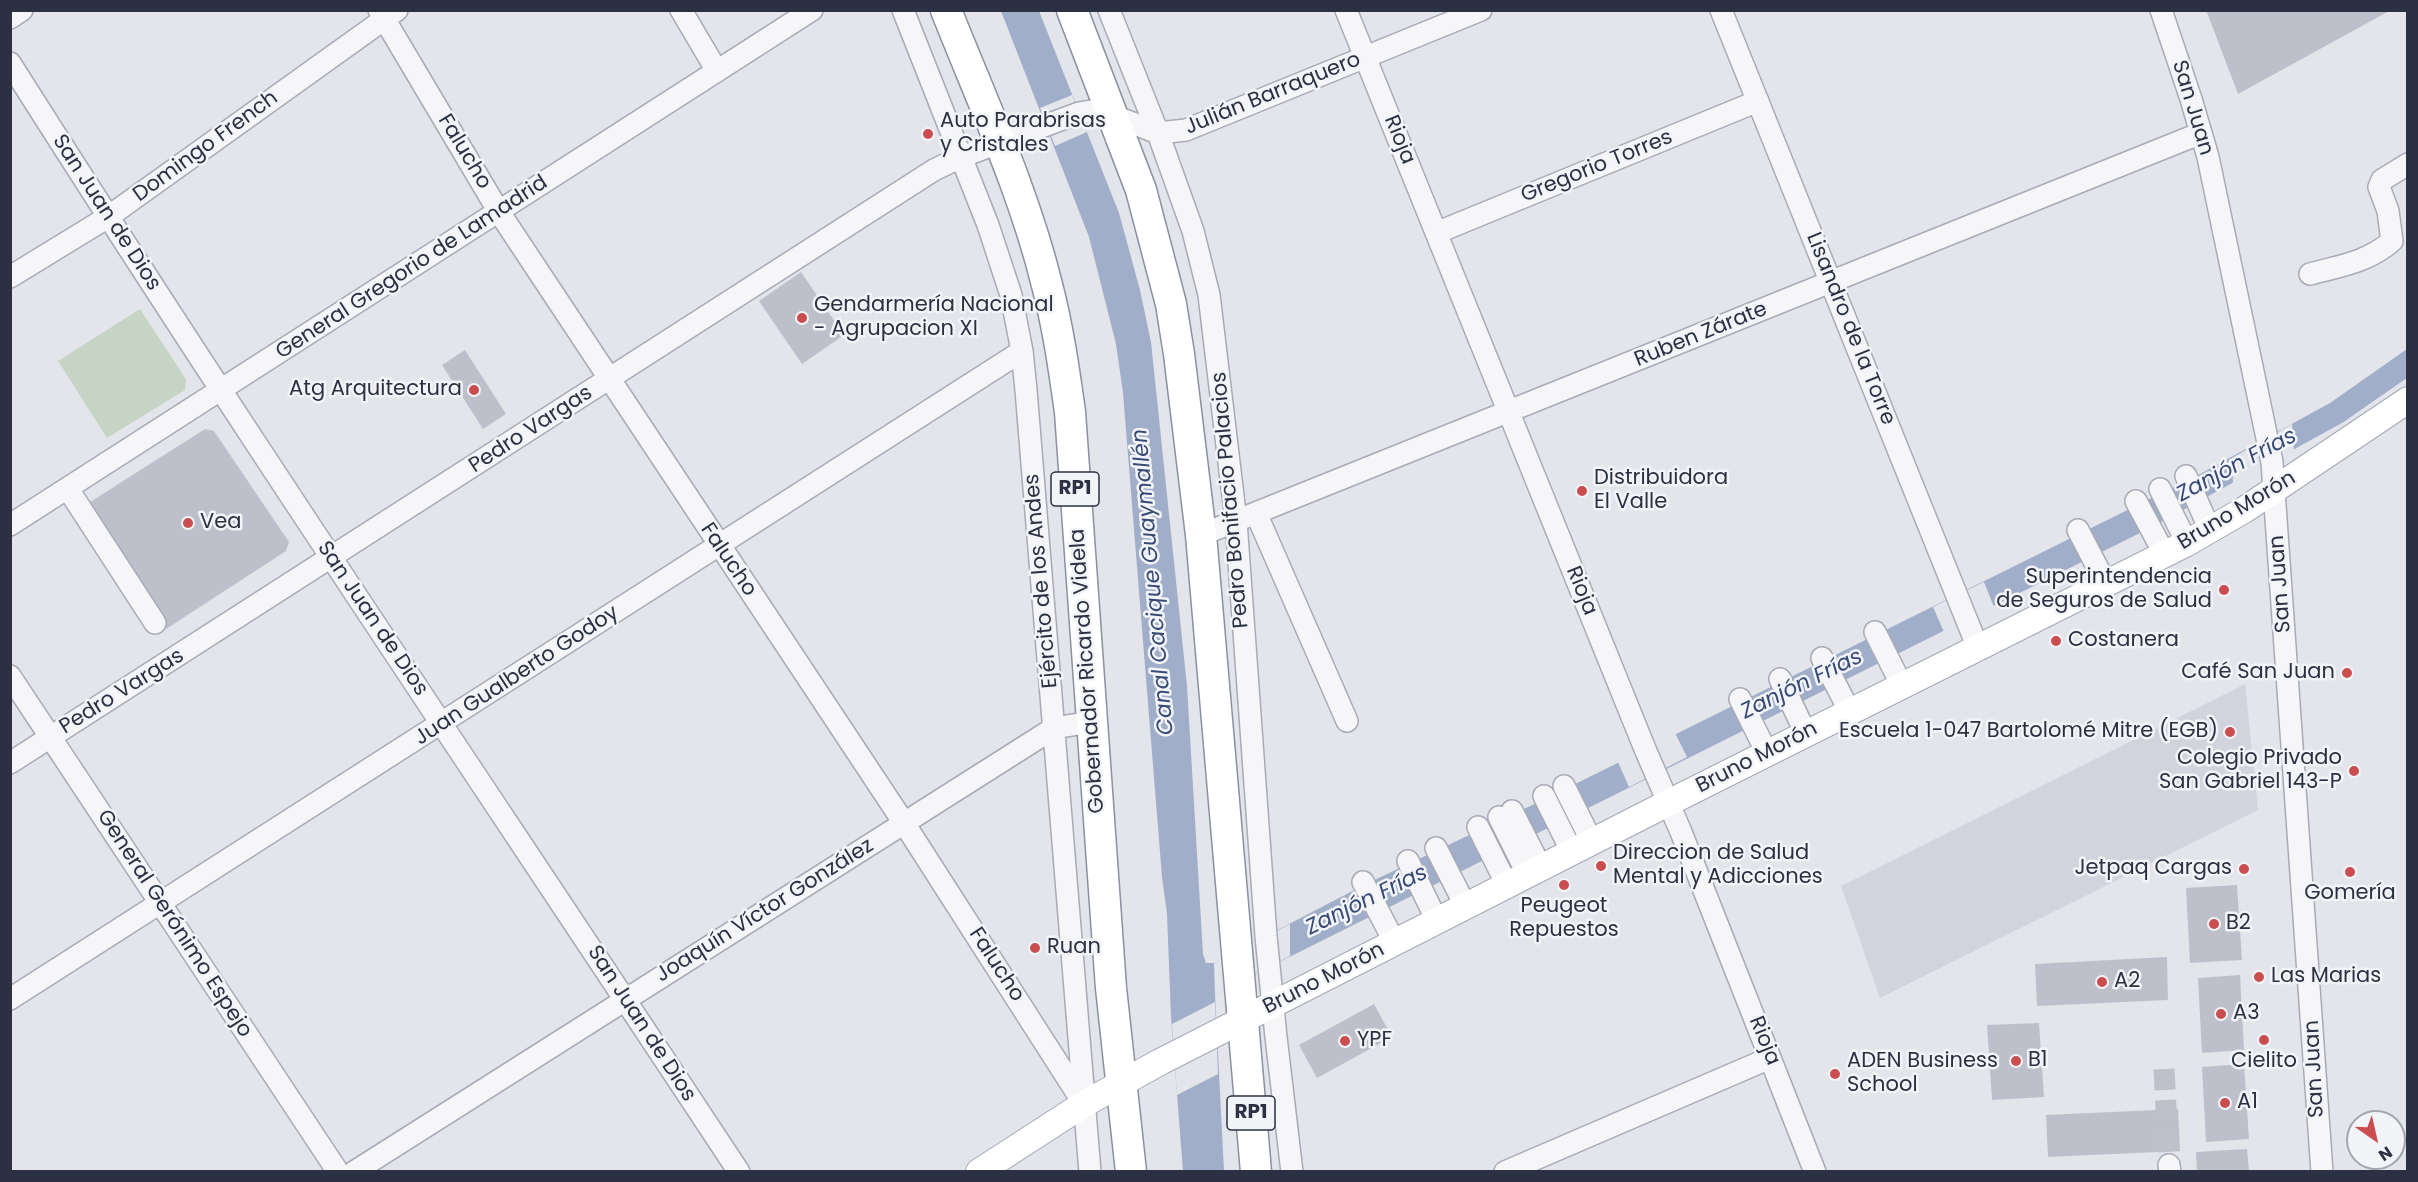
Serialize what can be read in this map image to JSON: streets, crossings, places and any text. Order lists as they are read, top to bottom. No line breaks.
{"streets":{"highway":["RP1","Gobernador Ricardo Videla"],"main road":["Bruno Morón"],"street":["Julián Barraquero","San Juan","Rioja","Domingo French","Falucho","Gregorio Torres","San Juan de Dios","General Gregorio de Lamadrid","Lisandro de la Torre","Ruben Zárate","Pedro Vargas","Pedro Bonifacio Palacios","Ejército de los Andes","Juan Gualberto Godoy","Joaquín Víctor González","General Gerónimo Espejo"]},"crossings":[["Julián Barraquero","Rioja"],["Julián Barraquero","Pedro Vargas"],["Julián Barraquero","RP1"],["Julián Barraquero","Pedro Bonifacio Palacios"],["San Juan","Ruben Zárate"],["San Juan","Bruno Morón"],["Rioja","Gregorio Torres"],["Rioja","Ruben Zárate"],["Rioja","Bruno Morón"],["Domingo French","Falucho"],["Domingo French","San Juan de Dios"],["Falucho","General Gregorio de Lamadrid"],["Falucho","Pedro Vargas"],["Falucho","Bruno Morón"],["Falucho","Ejército de los Andes"],["Falucho","Juan Gualberto Godoy"],["Falucho","Joaquín Víctor González"],["Gregorio Torres","Lisandro de la Torre"],["San Juan de Dios","General Gregorio de Lamadrid"],["San Juan de Dios","Pedro Vargas"],["San Juan de Dios","Juan Gualberto Godoy"],["San Juan de Dios","Joaquín Víctor González"],["Lisandro de la Torre","Ruben Zárate"],["Lisandro de la Torre","Bruno Morón"],["Ruben Zárate","RP1"],["Ruben Zárate","Pedro Bonifacio Palacios"],["Pedro Vargas","Ejército de los Andes"],["Pedro Vargas","Gobernador Ricardo Videla"],["Pedro Vargas","General Gerónimo Espejo"],["RP1","Bruno Morón"],["Pedro Bonifacio Palacios","Bruno Morón"],["Bruno Morón","Ejército de los Andes"],["Bruno Morón","Gobernador Ricardo Videla"],["Ejército de los Andes","Juan Gualberto Godoy"],["Ejército de los Andes","Joaquín Víctor González"],["Gobernador Ricardo Videla","Joaquín Víctor González"],["Juan Gualberto Godoy","General Gerónimo Espejo"]],"water":["Zanjón Frías","Canal Cacique Guaymallén"],"places":["Auto Parabrisas y Cristales","Gendarmería Nacional - Agrupacion XI","Atg Arquitectura","Distribuidora El Valle","Vea","Superintendencia de Seguros de Salud","Costanera","Café San Juan","Escuela 1-047 Bartolomé Mitre (EGB)","Colegio Privado San Gabriel 143-P","Direccion de Salud Mental y Adicciones","Jetpaq Cargas","Gomería","Peugeot Repuestos","B2","Ruan","Las Marias","A2","A3","Cielito","YPF","B1","ADEN Business School","A1"],"north":"bottom right"}
